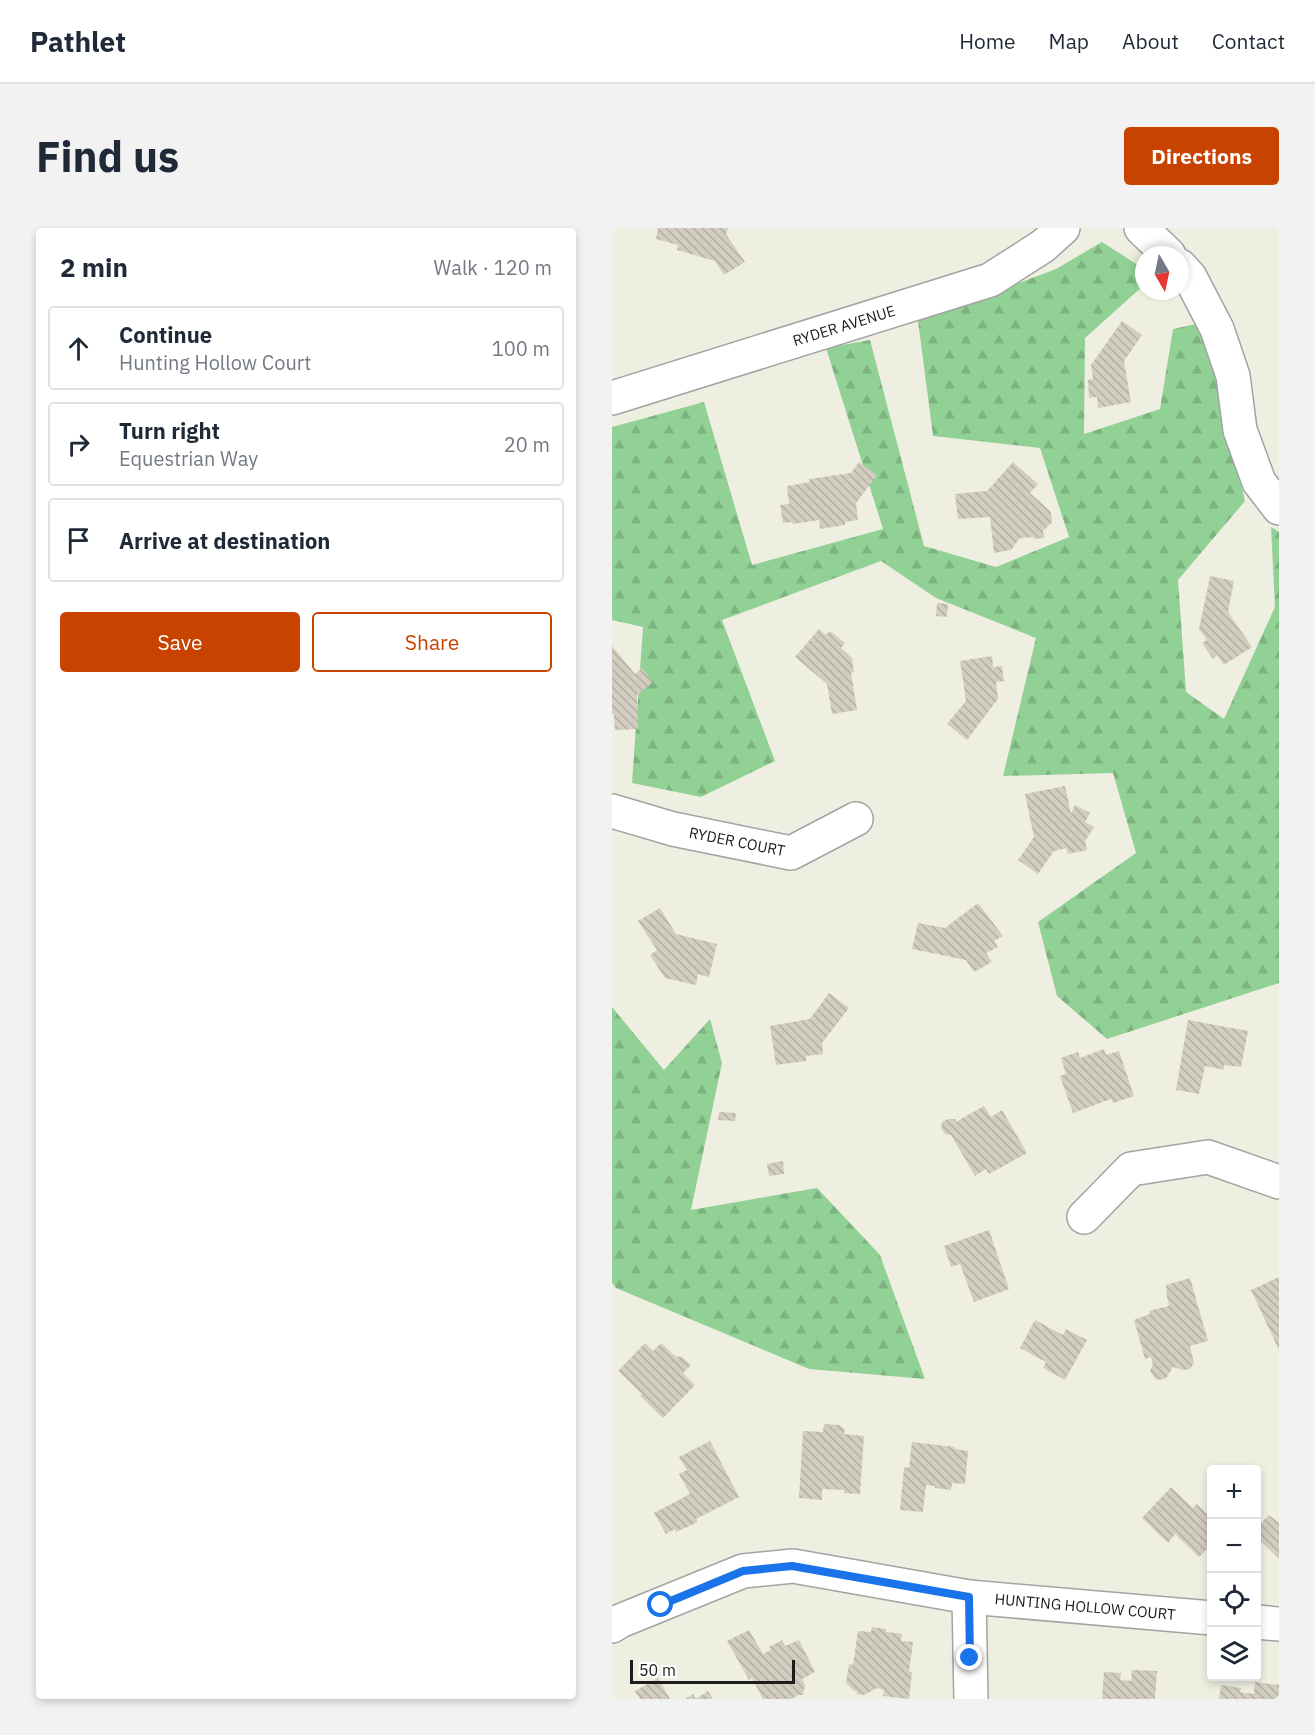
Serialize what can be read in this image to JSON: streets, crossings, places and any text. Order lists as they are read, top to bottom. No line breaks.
{"streets":{"street":["RYDER AVENUE","RYDER COURT","HUNTING HOLLOW COURT"]},"scale_bar":"50 m","north":"bottom","page":{"header":"Pathlet","nav":["Home","Map","About","Contact"],"buttons":["Directions",["Save","Share"]],"title":"Find us","heading":["2 min","Walk · 120 m"],"list":[["Continue","Hunting Hollow Court","100 m"],["Turn right","Equestrian Way","20 m"],"Arrive at destination"],"map_buttons":["+","−"],"scale":"50 m"}}
